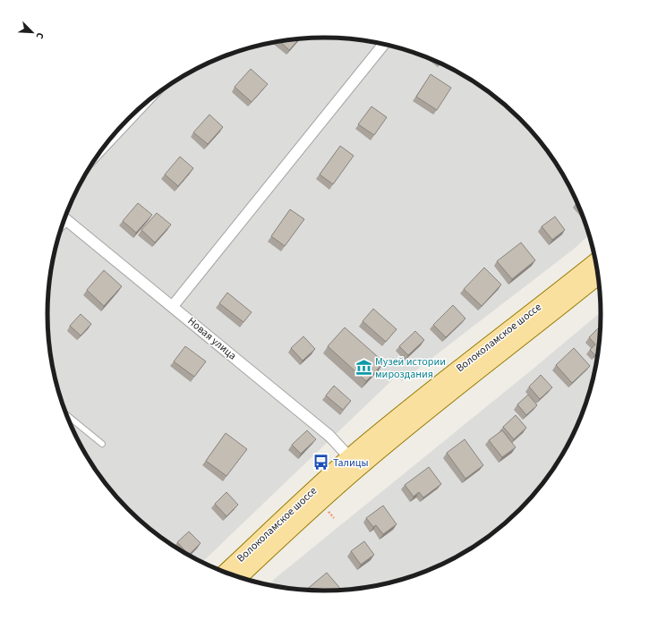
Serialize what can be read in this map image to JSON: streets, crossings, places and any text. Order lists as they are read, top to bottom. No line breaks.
{"streets":{"main road":["Волоколамское шоссе"],"street":["Новая улица"]},"crossings":[["Волоколамское шоссе","Новая улица"]],"places":{"museum":["Музей истории мироздания"],"bus stop":["Талицы"]},"north":"bottom right"}
